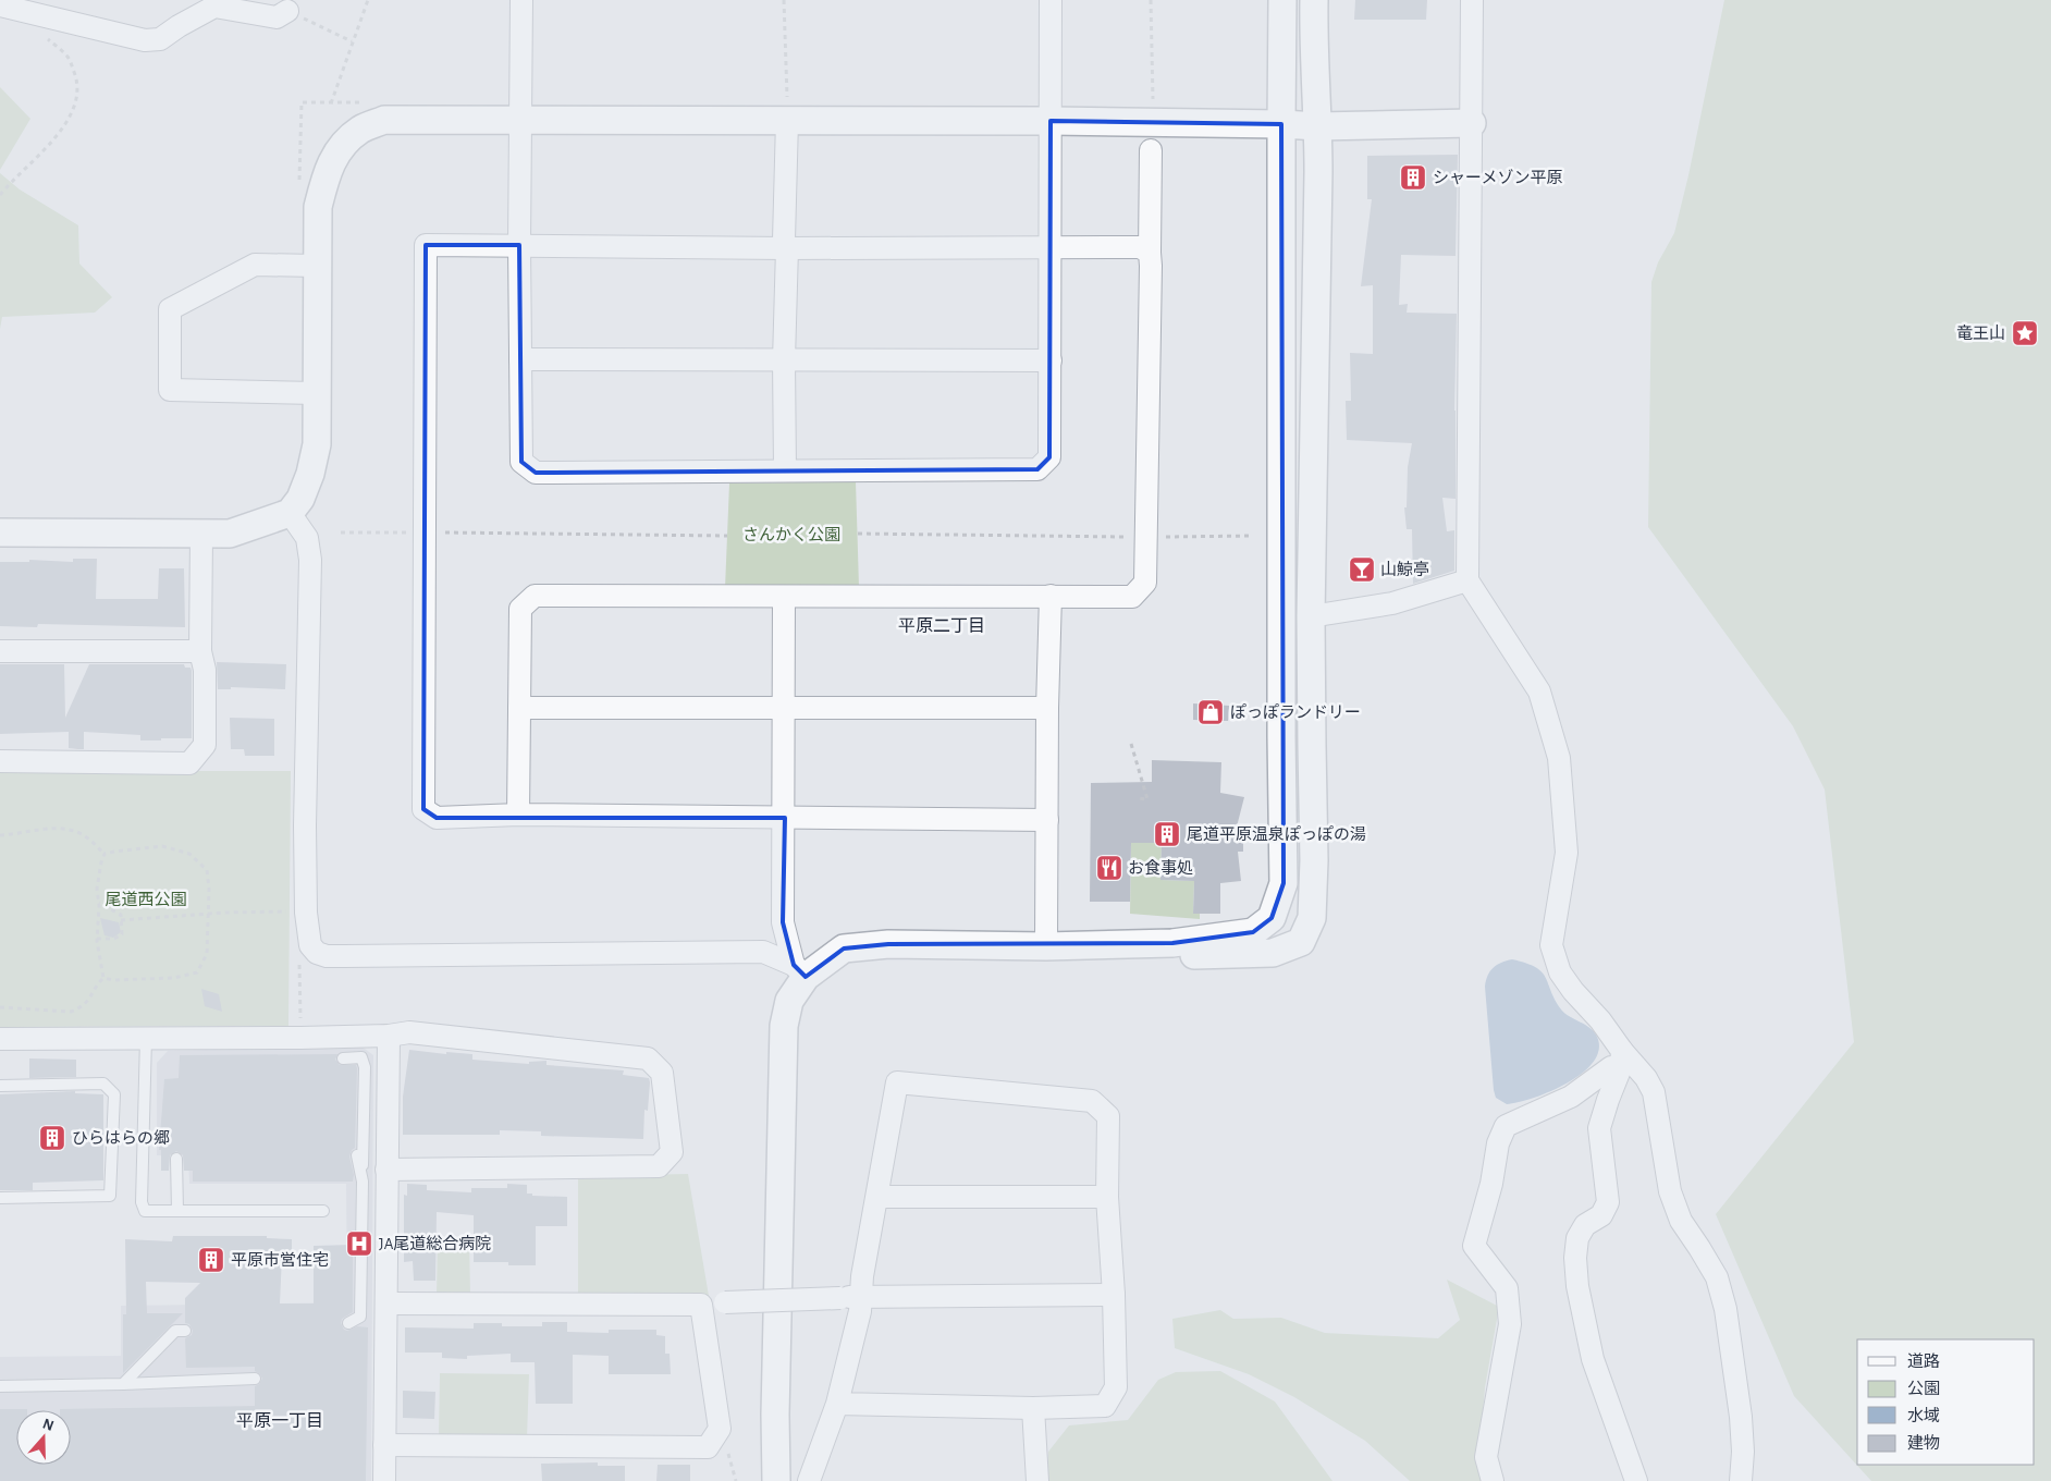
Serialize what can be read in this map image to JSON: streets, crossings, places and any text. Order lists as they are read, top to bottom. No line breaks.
{"districts":["平原二丁目","平原一丁目"],"parks":["さんかく公園","尾道西公園"],"places":{"building":["シャーメゾン平原","尾道平原温泉ぽっぽの湯","ひらはらの郷","平原市営住宅"],"place":["竜王山"],"bar":["山鯨亭"],"shop":["ぽっぽランドリー"],"restaurant":["お食事処"],"hospital":["JA尾道総合病院"]},"legend":["道路","公園","水域","建物"],"north":"top"}
